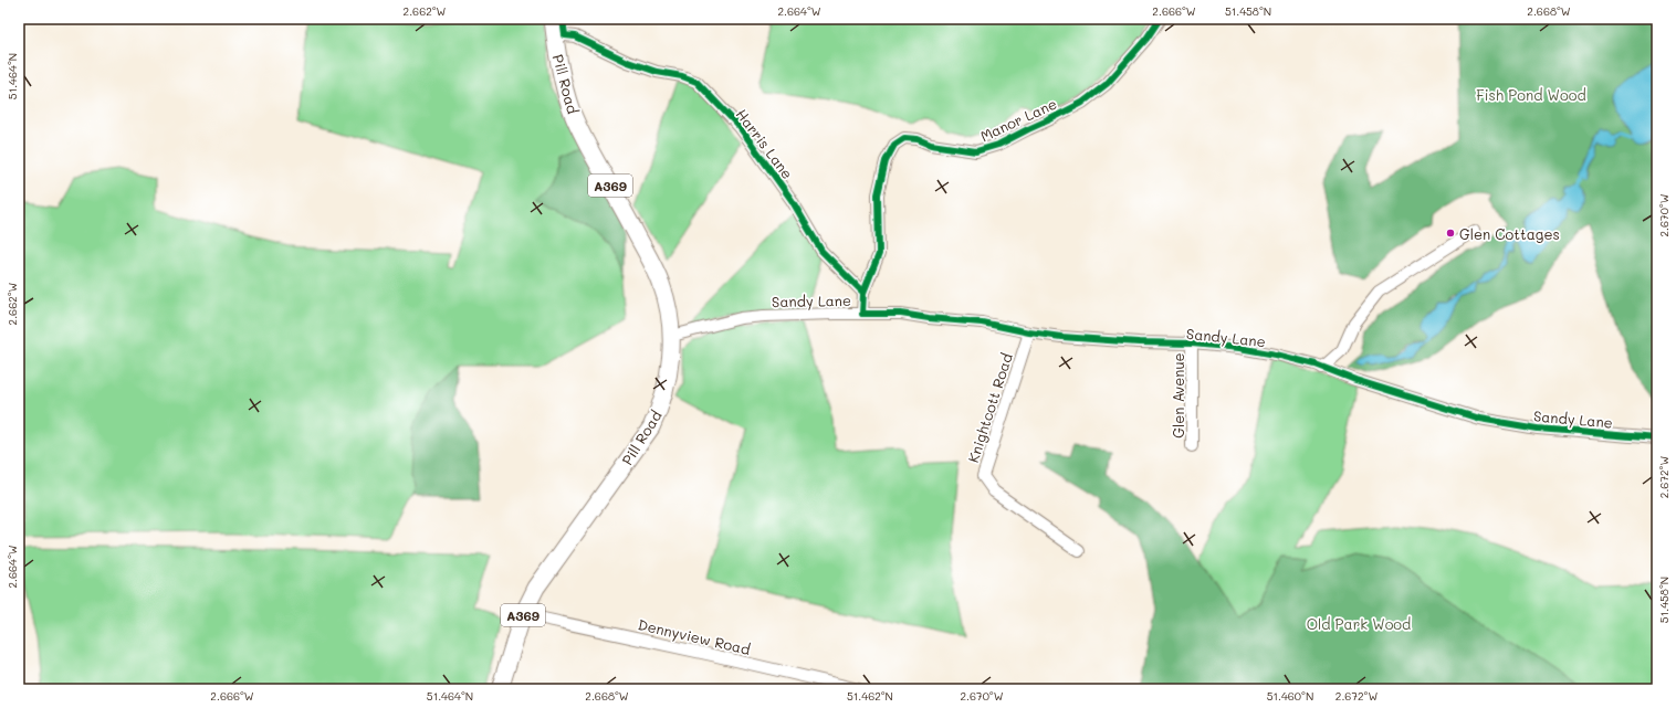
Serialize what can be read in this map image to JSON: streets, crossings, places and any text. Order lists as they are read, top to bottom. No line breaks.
{"streets":{"main road":["Pill Road","A369"],"street":["Manor Lane","Harris Lane","Sandy Lane","Glen Avenue","Knightcott Road","Dennyview Road"]},"crossings":[["Pill Road","Harris Lane"],["Pill Road","Sandy Lane"],["Pill Road","Dennyview Road"],["Manor Lane","Harris Lane"],["Manor Lane","Sandy Lane"],["Sandy Lane","Glen Avenue"],["Sandy Lane","Knightcott Road"]],"parks":["Fish Pond Wood","Old Park Wood"],"places":["Glen Cottages"],"coordinates":["2.662°W","2.664°W","2.666°W","51.458°N","2.668°W","51.464°N","2.670°W","2.672°W","51.462°N","51.460°N"]}
